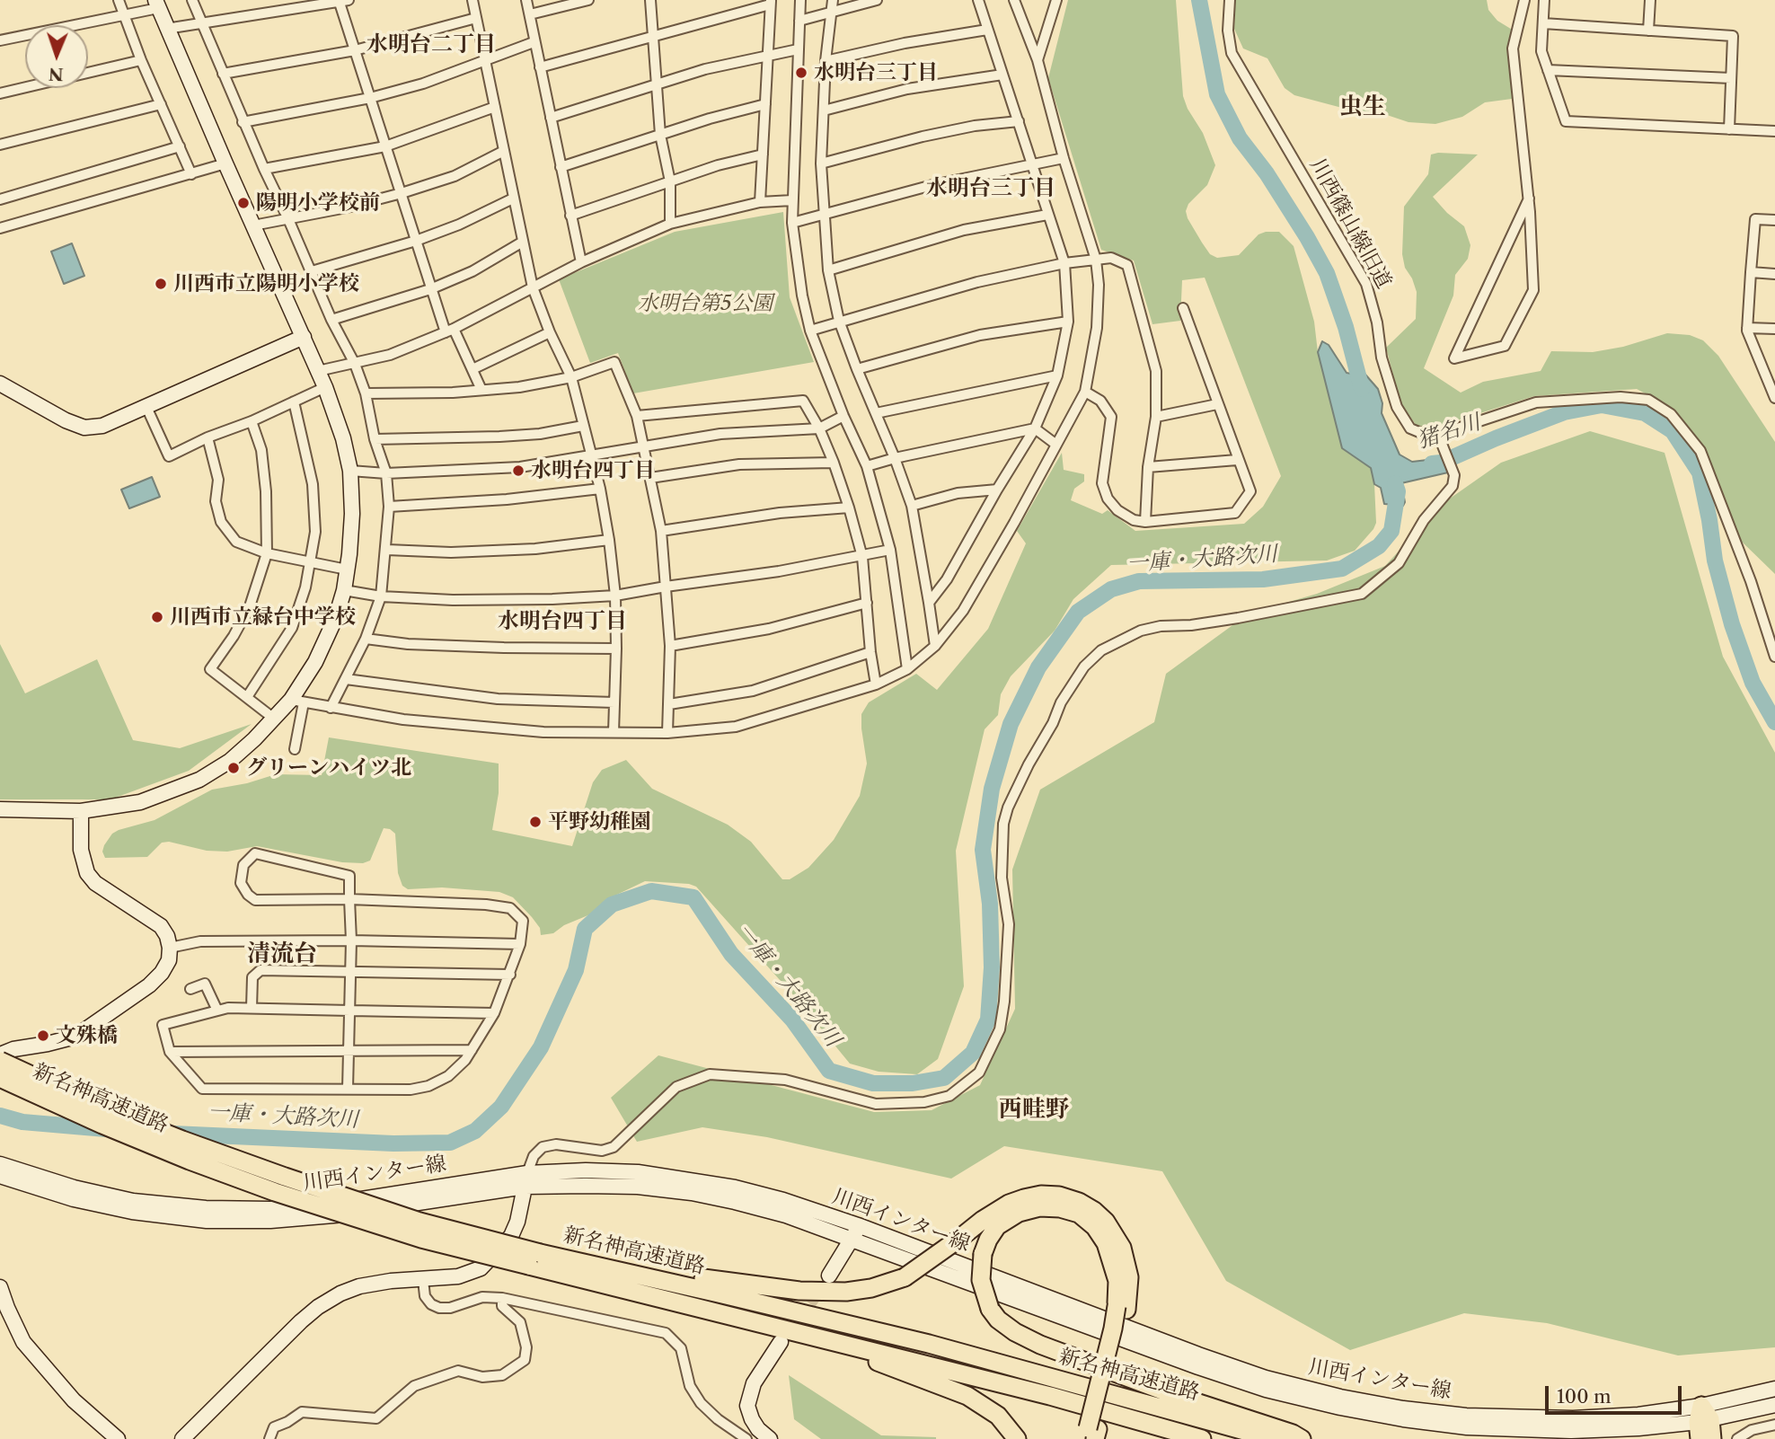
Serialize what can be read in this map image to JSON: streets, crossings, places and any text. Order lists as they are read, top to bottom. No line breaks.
{"streets":{"highway":["新名神高速道路"],"main road":["川西インター線"],"street":["川西篠山線旧道"]},"districts":["水明台二丁目","虫生","水明台三丁目","水明台四丁目","清流台","西畦野"],"water":["猪名川","一庫・大路次川"],"parks":["水明台第5公園"],"places":["水明台三丁目","陽明小学校前","川西市立陽明小学校","水明台四丁目","川西市立緑台中学校","グリーンハイツ北","平野幼稚園","文殊橋"],"scale_bar":"100 m","north":"bottom"}
